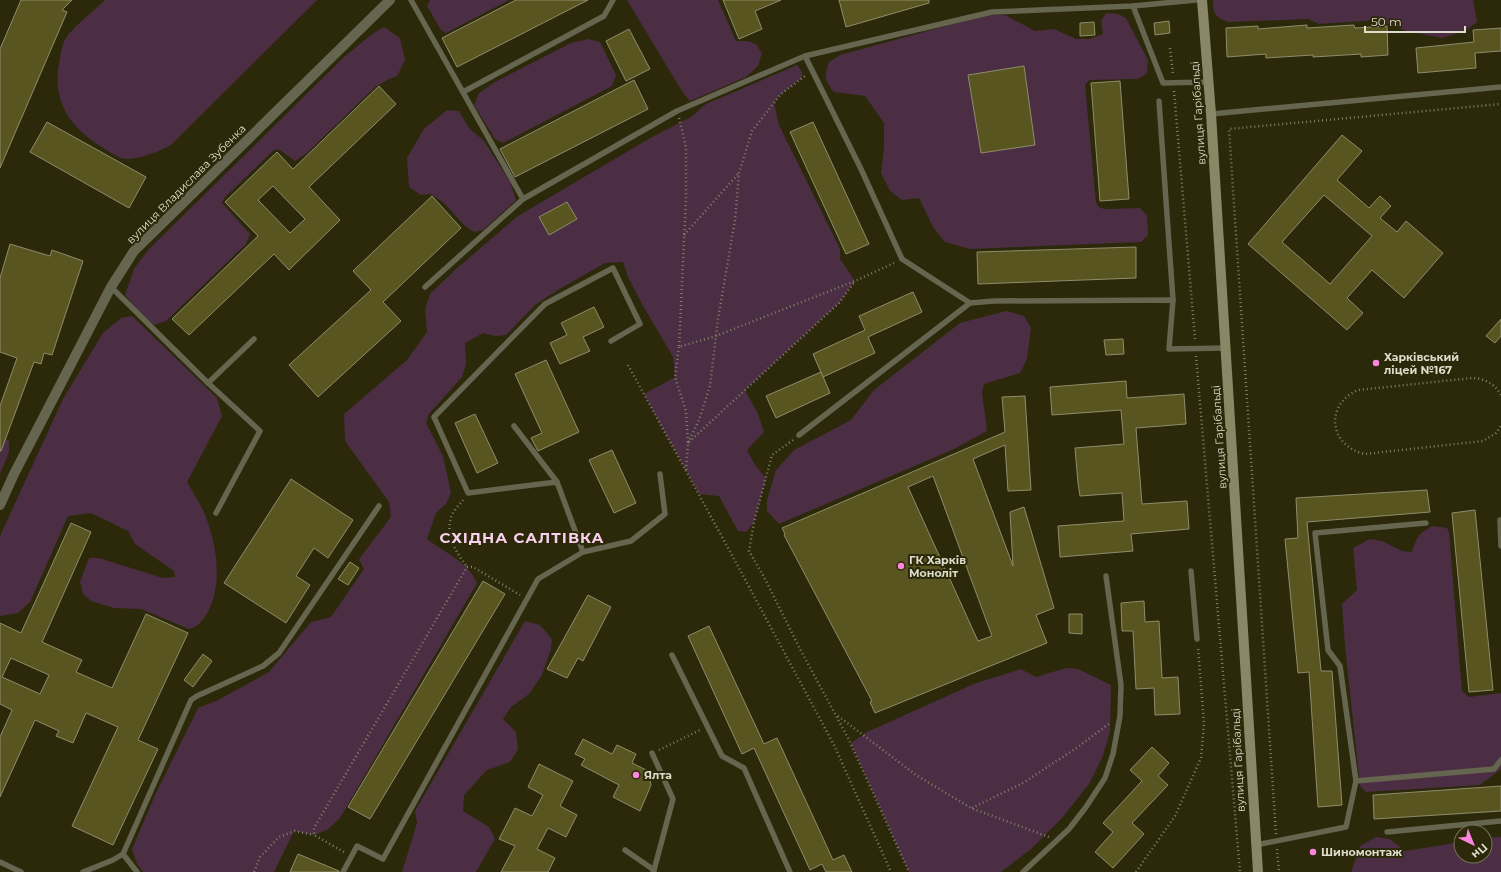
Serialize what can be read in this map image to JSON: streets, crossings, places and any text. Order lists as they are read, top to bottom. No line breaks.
{"streets":{"street":["вулиця Гарібальді","вулиця Владислава Зубенка"]},"districts":["СХІДНА САЛТІВКА"],"places":["Харківський ліцей №167","ГК Харків Моноліт","Ялта","Шиномонтаж"],"scale_bar":"50 m","north":"bottom right"}
